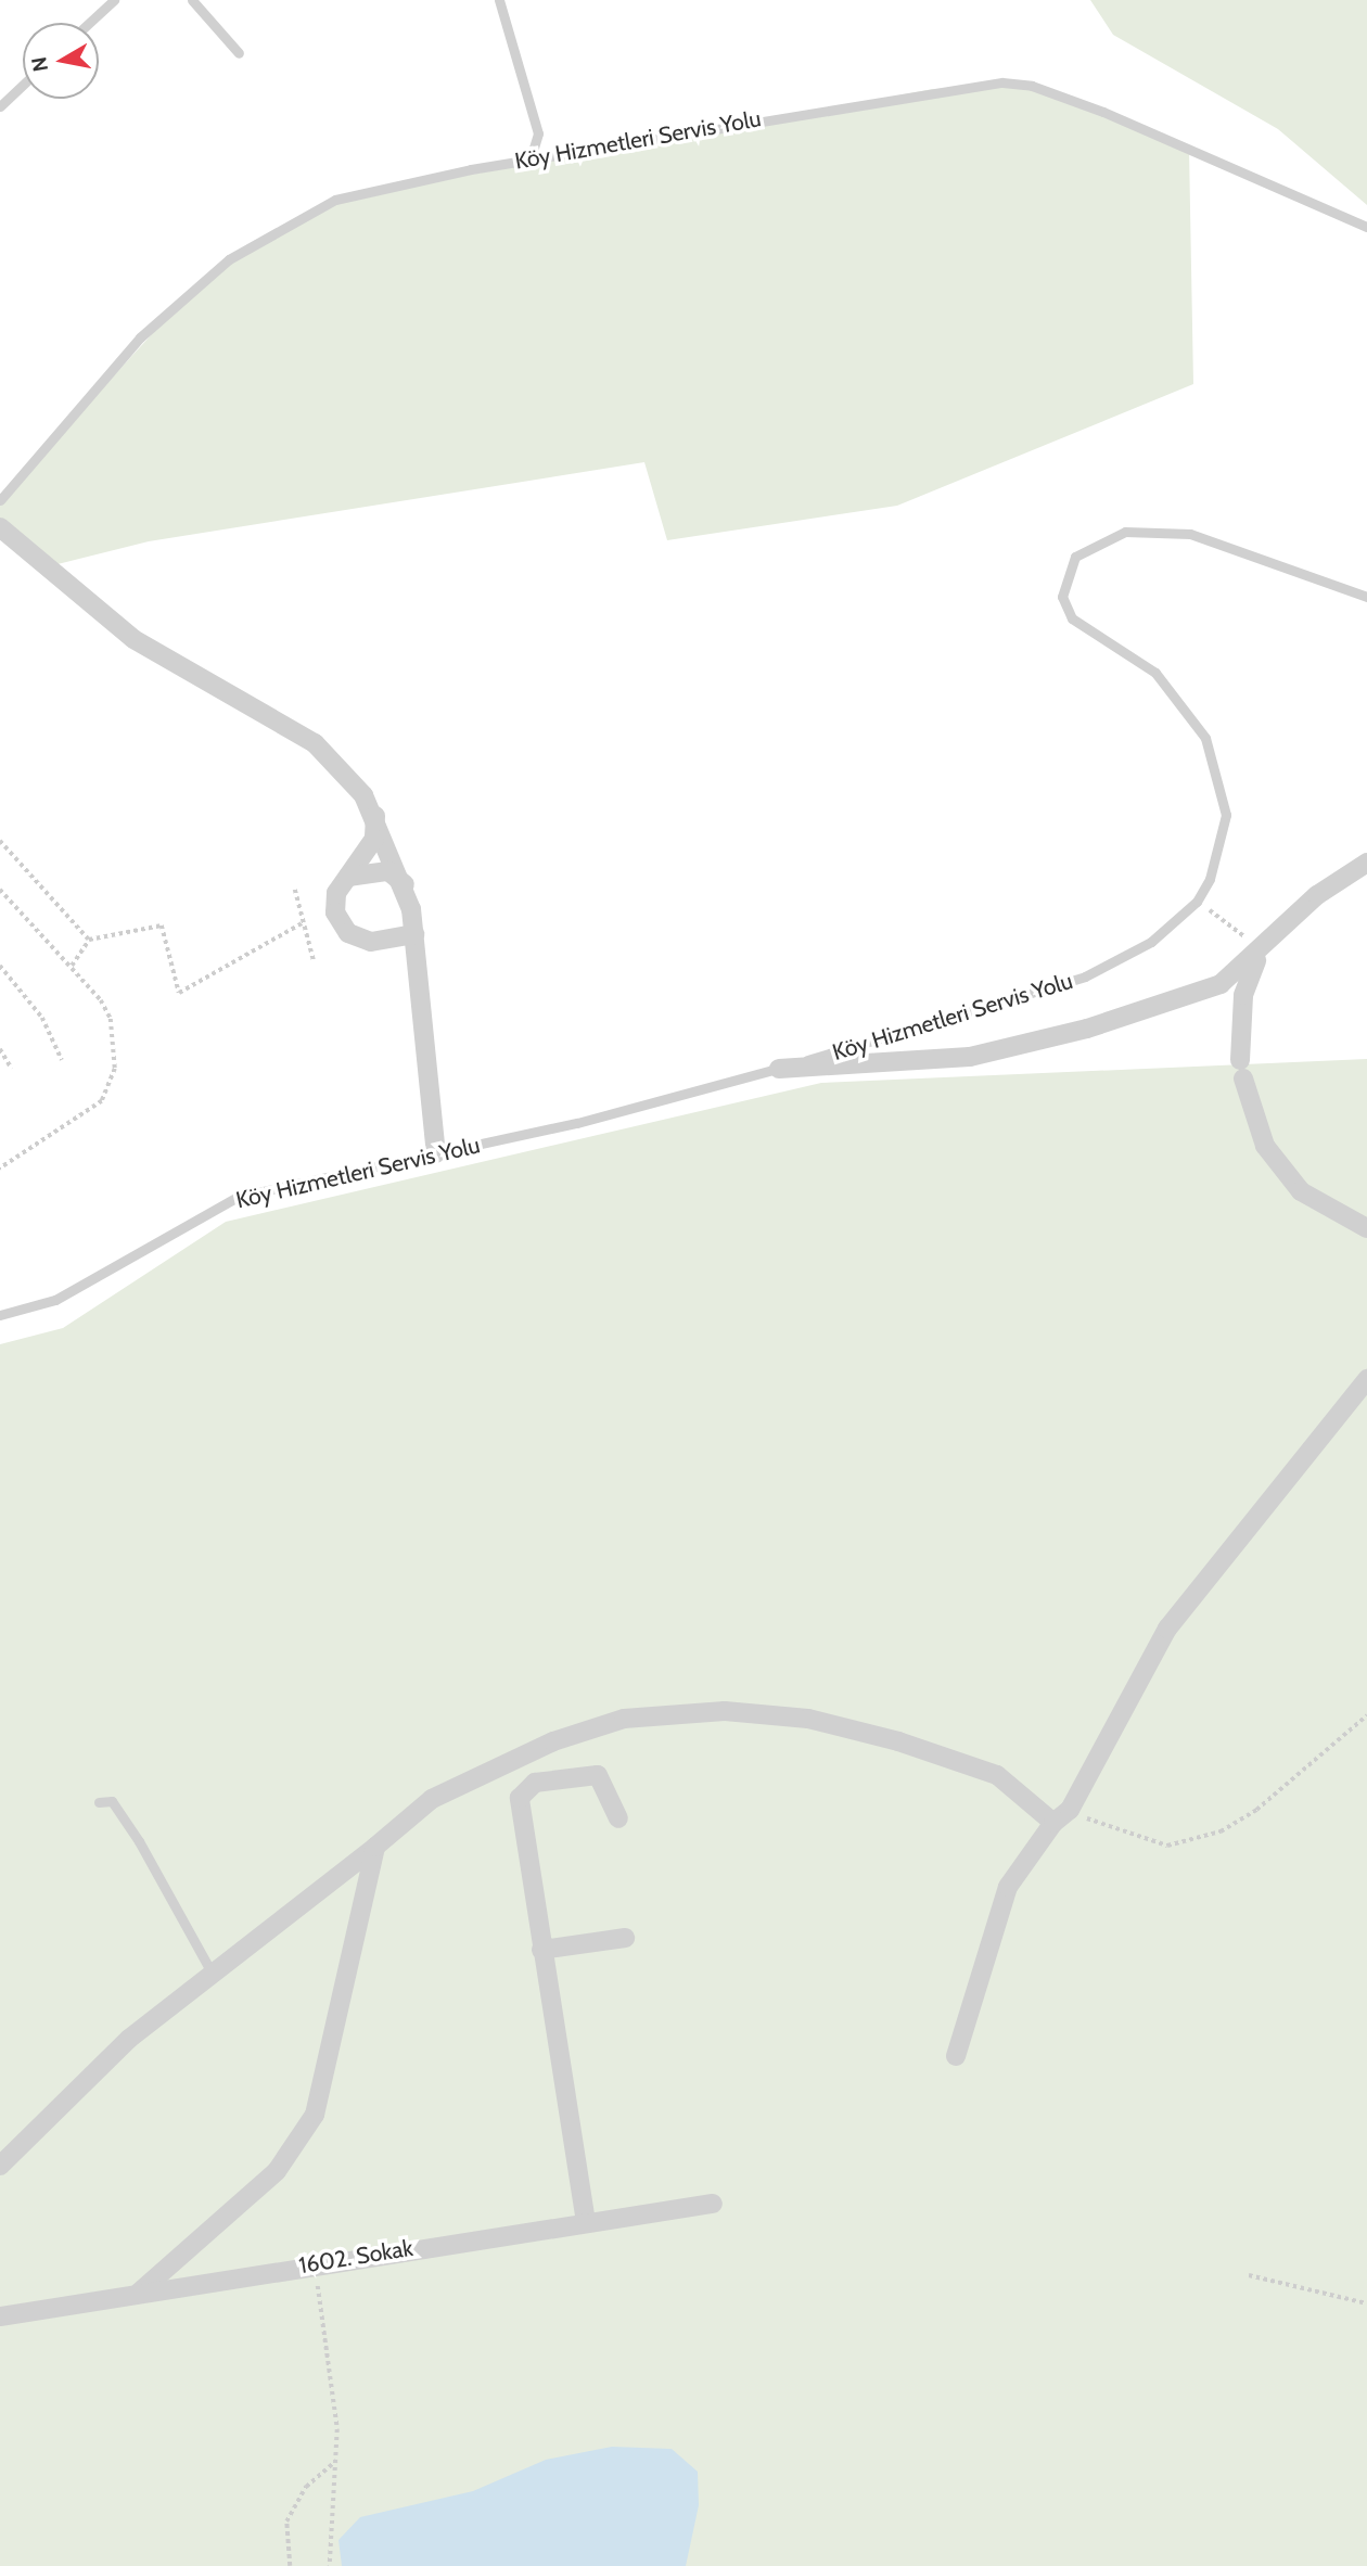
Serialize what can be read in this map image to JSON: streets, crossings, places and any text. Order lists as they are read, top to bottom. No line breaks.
{"streets":{"street":["1602. Sokak"],"lane":["Köy Hizmetleri Servis Yolu"]},"north":"left"}
